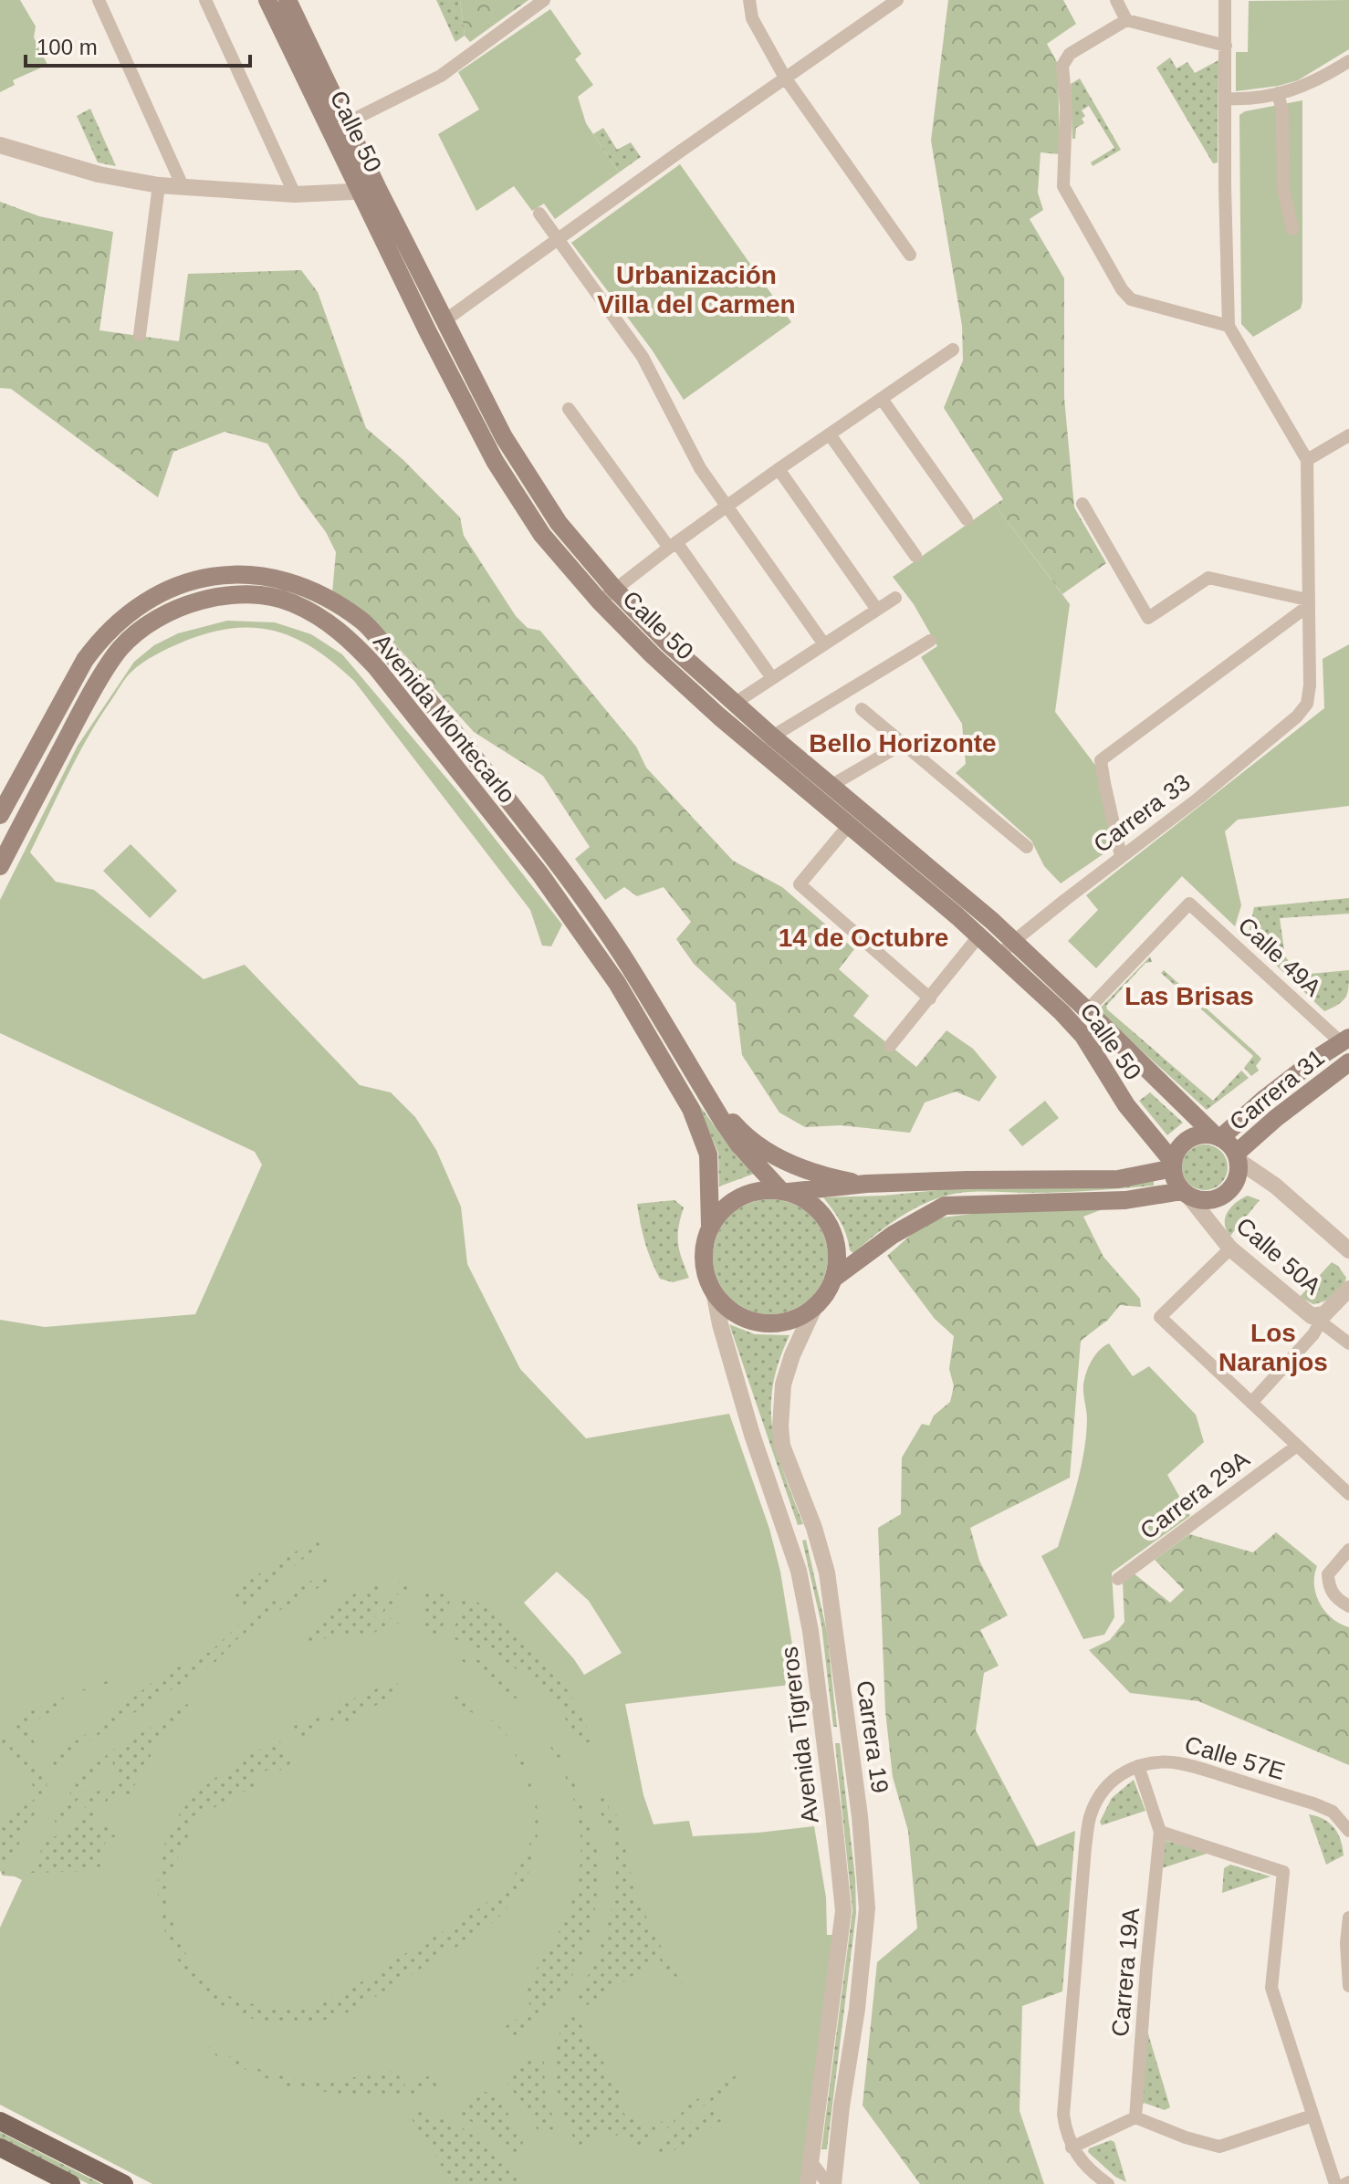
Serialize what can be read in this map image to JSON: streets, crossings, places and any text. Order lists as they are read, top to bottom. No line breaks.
{"streets":{"main road":["Calle 50","Avenida Montecarlo","Carrera 31"],"street":["Carrera 33","Calle 49A","Calle 50A","Carrera 29A","Avenida Tigreros","Carrera 19","Calle 57E","Carrera 19A"]},"crossings":[["Calle 50","Carrera 33"],["Calle 50","Calle 49A"],["Calle 50","Carrera 31"],["Calle 50","Calle 50A"],["Avenida Montecarlo","Avenida Tigreros"],["Avenida Montecarlo","Carrera 19"],["Carrera 31","Calle 50A"],["Avenida Tigreros","Carrera 19"]],"districts":["Urbanización Villa del Carmen","Bello Horizonte","14 de Octubre","Las Brisas","Los Naranjos"],"scale_bar":"100 m"}
